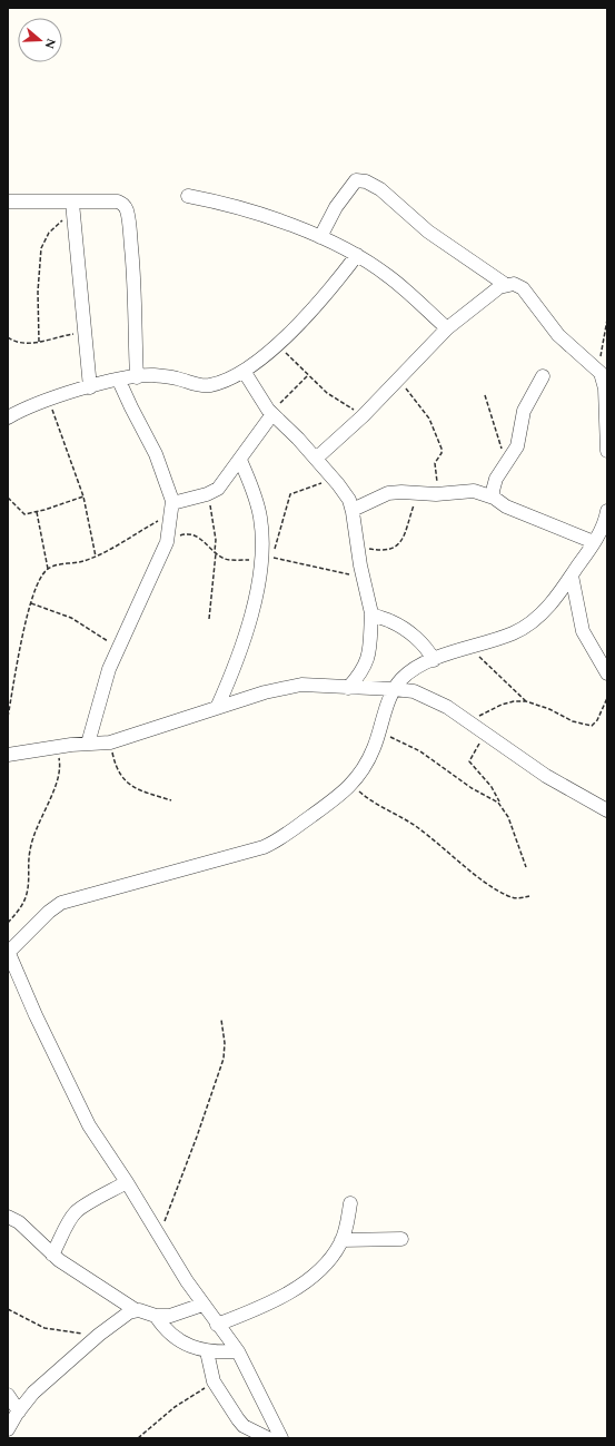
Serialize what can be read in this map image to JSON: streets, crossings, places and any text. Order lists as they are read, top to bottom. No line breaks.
{"north":"right"}
